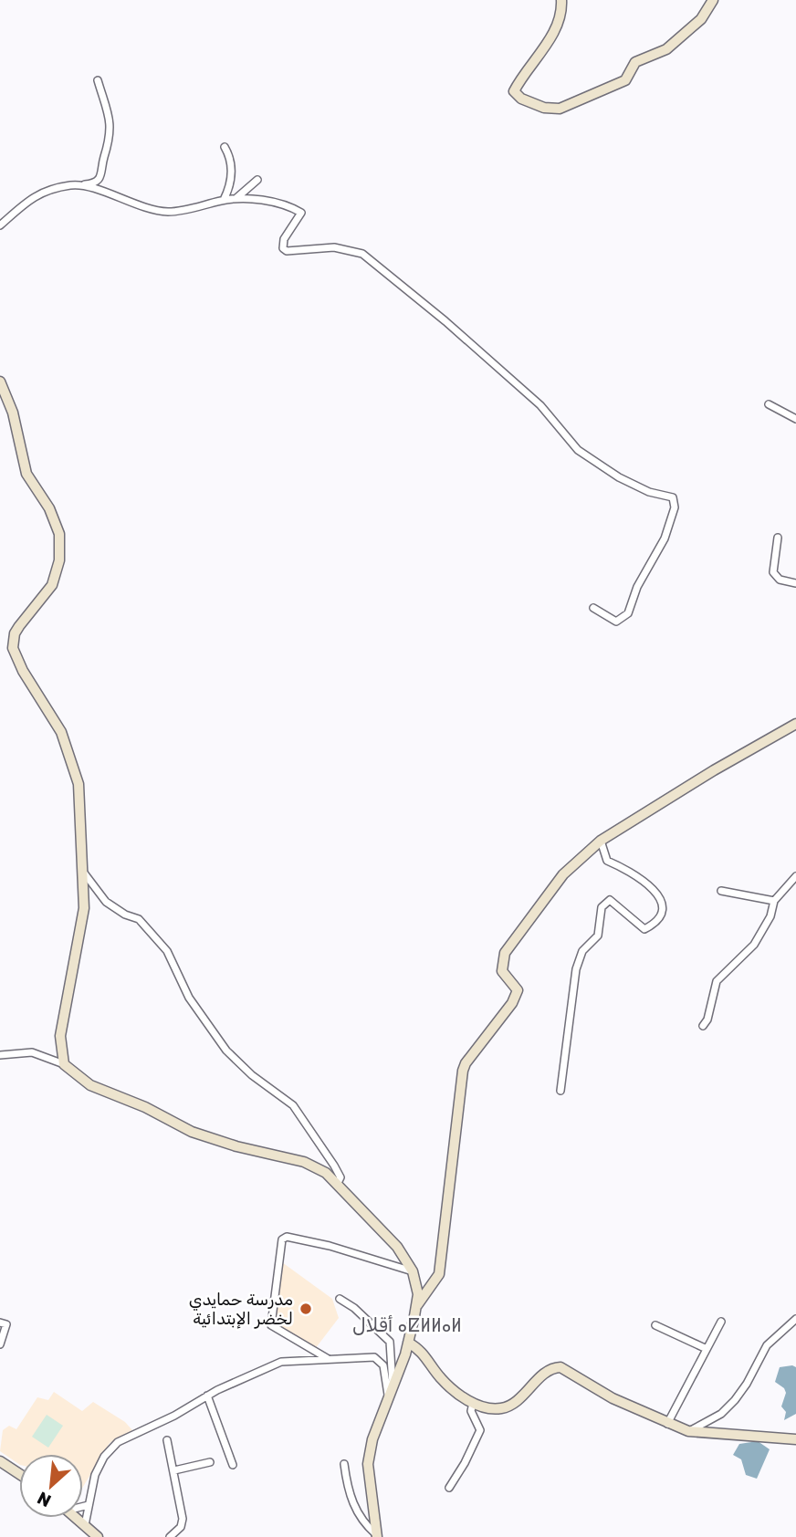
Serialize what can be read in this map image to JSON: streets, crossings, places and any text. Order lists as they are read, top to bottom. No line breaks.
{"districts":["أقلال ⴰⵇⵍⵍⴰⵍ"],"places":["مدرسة حمايدي لخضر الإبتدائية"],"north":"bottom left"}
